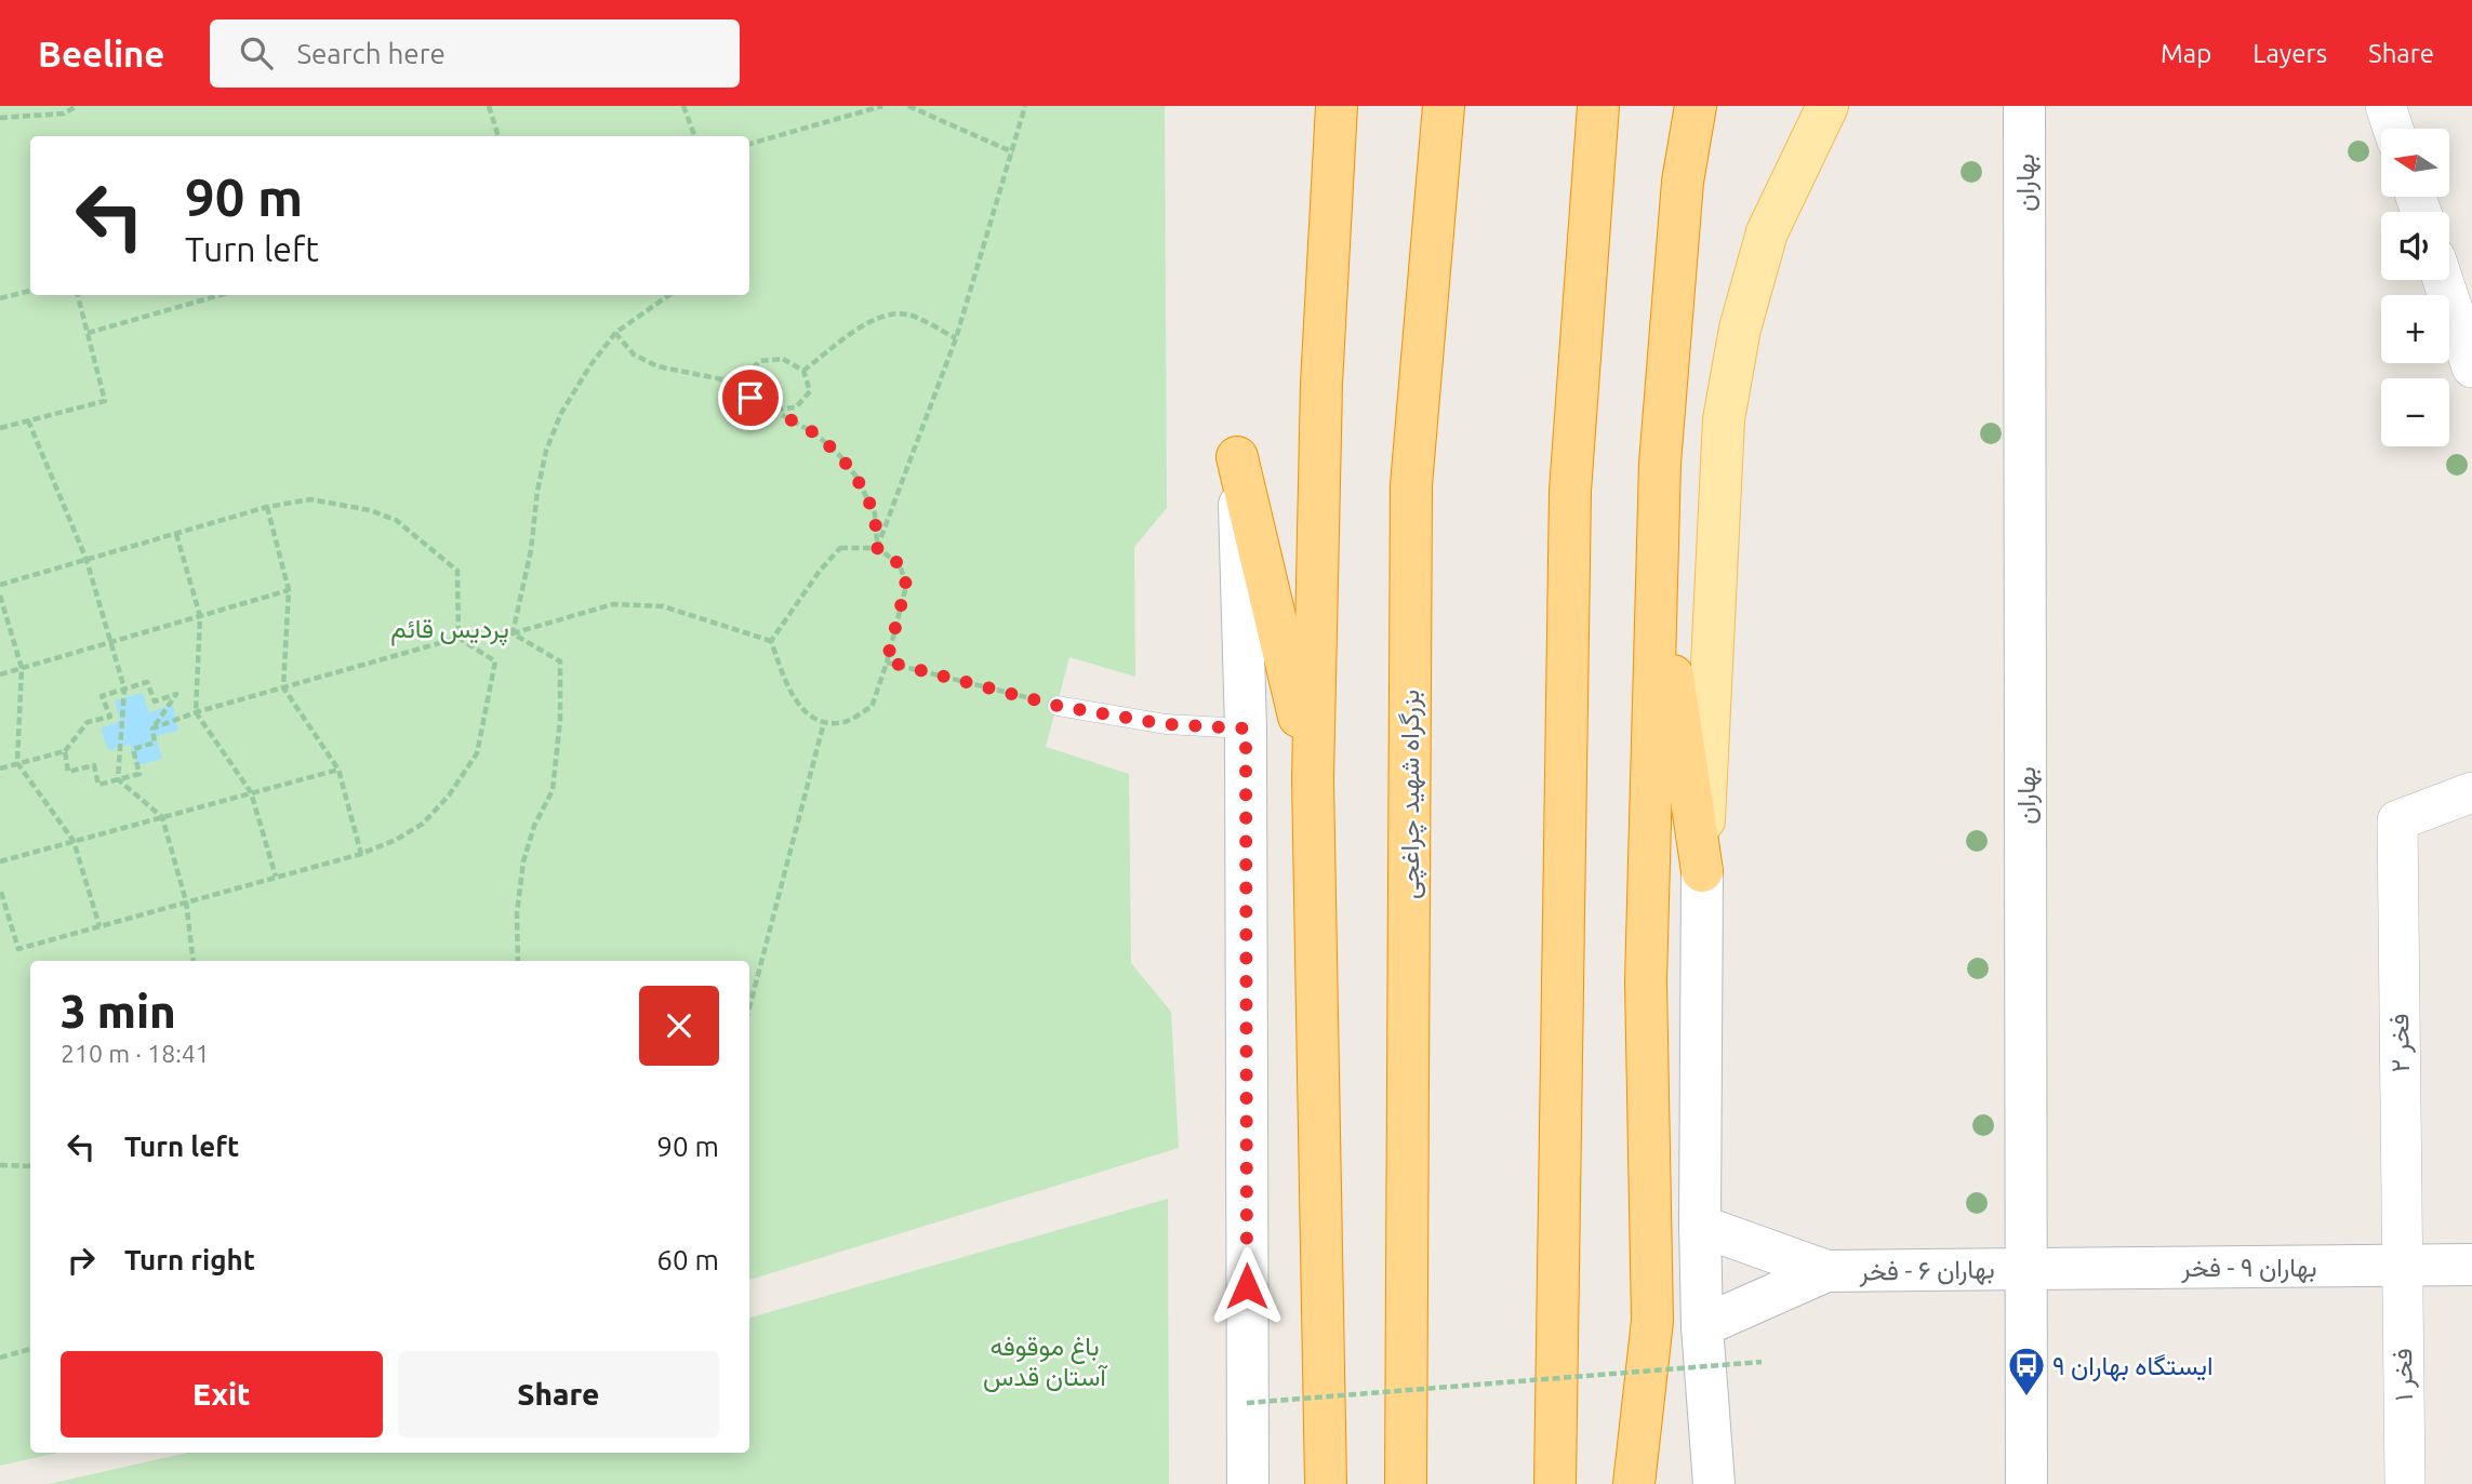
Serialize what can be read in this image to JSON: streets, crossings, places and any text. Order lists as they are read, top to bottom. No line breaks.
{"streets":{"highway":["بزرگراه شهید چراغچی"],"street":["بهاران","فخر ۲","بهاران ۹ - فخر","بهاران ۶ - فخر","فخر ۱"]},"crossings":[["بهاران","بهاران ۹ - فخر"],["بهاران","بهاران ۶ - فخر"],["فخر ۲","بهاران ۹ - فخر"],["فخر ۲","فخر ۱"],["بهاران ۹ - فخر","بهاران ۶ - فخر"],["بهاران ۹ - فخر","فخر ۱"]],"parks":["پردیس قائم","باغ موقوفه آستان قدس"],"places":{"bus stop":["ایستگاه بهاران ۹"]},"north":"left","page":{"header":"Beeline","search":"Search here","nav":["Map","Layers","Share"],"map_buttons":["+","−"],"turn":["90 m","Turn left"],"heading":["3 min","210 m · 18:41"],"list":[{"name":"Turn left","value":"90 m"},{"name":"Turn right","value":"60 m"}],"buttons":["Exit","Share"]}}
